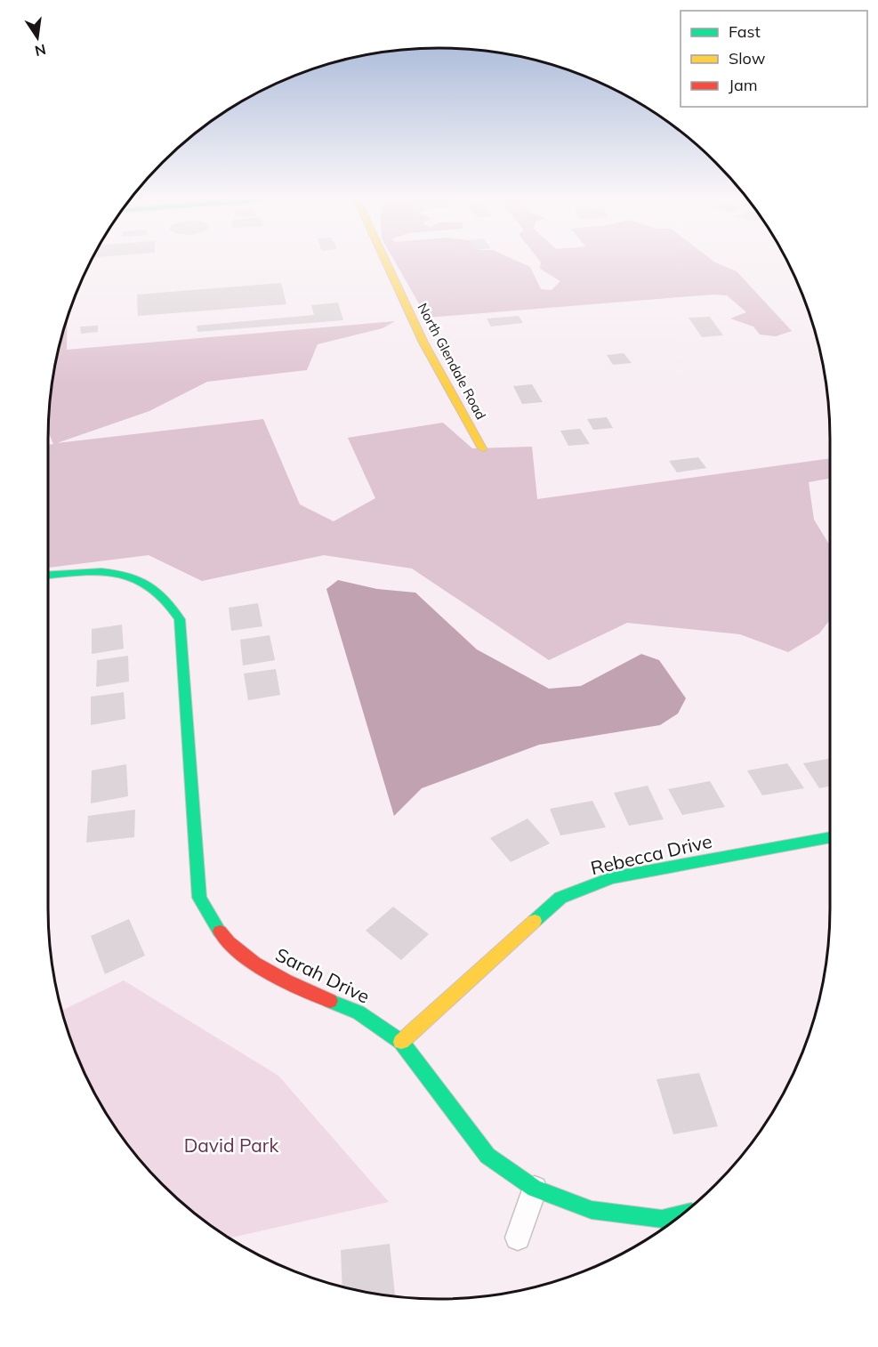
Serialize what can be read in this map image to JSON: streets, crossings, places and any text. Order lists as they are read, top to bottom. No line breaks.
{"streets":{"street":["North Glendale Road","Rebecca Drive","Sarah Drive"]},"crossings":[["Rebecca Drive","Sarah Drive"]],"parks":["David Park"],"legend":["Fast","Slow","Jam"],"north":"bottom"}
